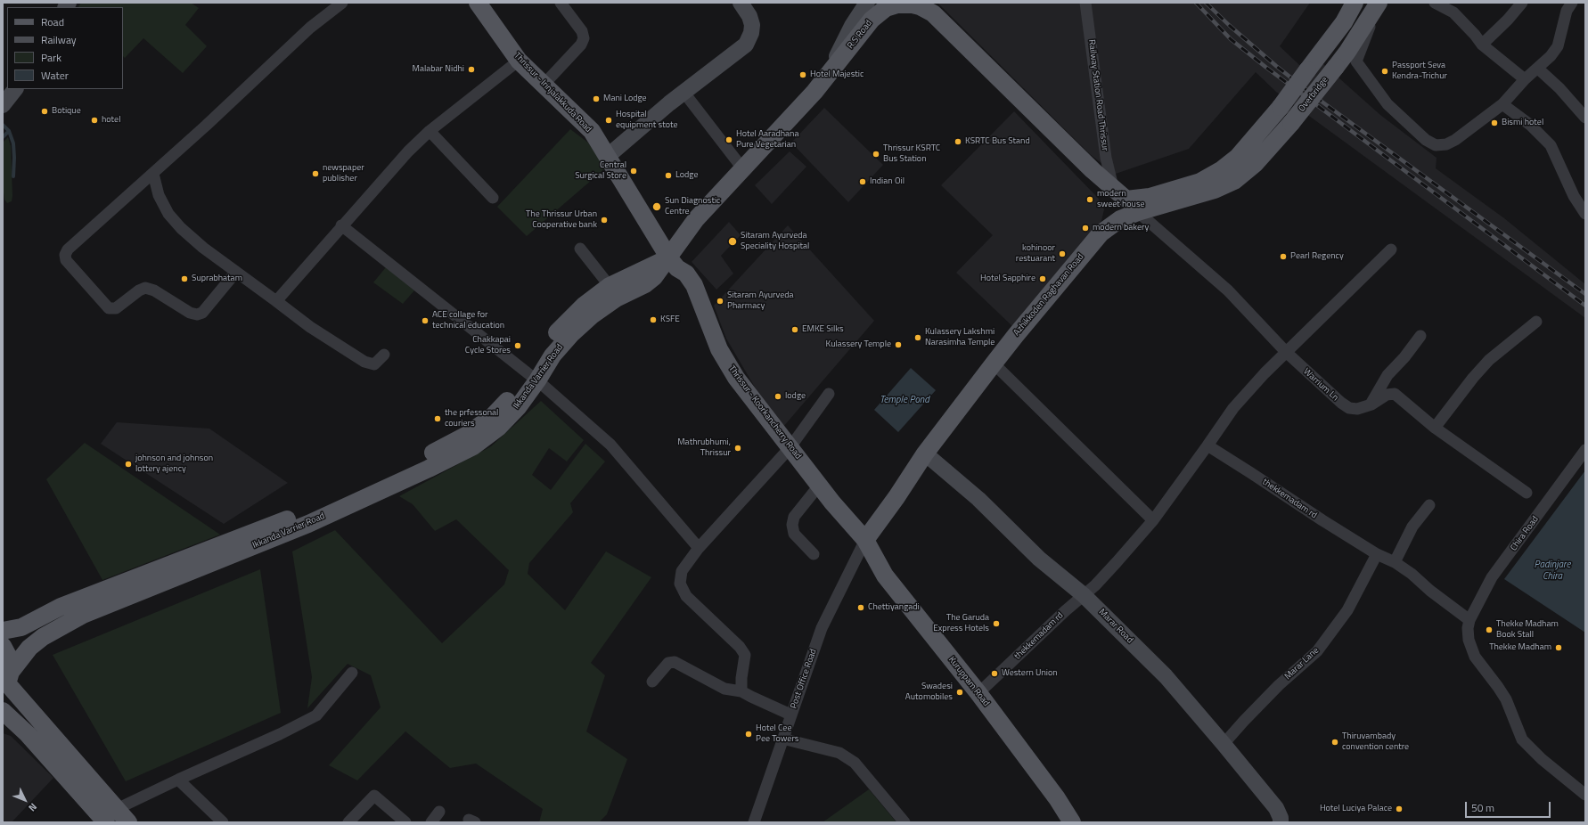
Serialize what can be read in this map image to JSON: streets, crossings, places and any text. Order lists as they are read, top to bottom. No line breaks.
{"streets":{"main road":["R.S Road","Thrissur - Irinjalakkuda Road","Overbridge","Azhikkoden Raghavan Road","Ikkanda Varrier Road","Thrissur - Koorkancherry Road","Kuruppam Road"],"street":["Railway Station Road Thrissur","Warrium Ln","thekkemadam rd","Chira Road","Marar Road","Marar Lane","Post Office Road"]},"crossings":[["R.S Road","Thrissur - Irinjalakkuda Road"],["R.S Road","Railway Station Road Thrissur"],["R.S Road","Azhikkoden Raghavan Road"],["R.S Road","Ikkanda Varrier Road"],["R.S Road","Warrium Ln"],["R.S Road","Thrissur - Koorkancherry Road"],["Thrissur - Irinjalakkuda Road","Ikkanda Varrier Road"],["Thrissur - Irinjalakkuda Road","Thrissur - Koorkancherry Road"],["Overbridge","Azhikkoden Raghavan Road"],["Azhikkoden Raghavan Road","Warrium Ln"],["Azhikkoden Raghavan Road","Thrissur - Koorkancherry Road"],["Azhikkoden Raghavan Road","Marar Road"],["Azhikkoden Raghavan Road","Post Office Road"],["Azhikkoden Raghavan Road","Kuruppam Road"],["Ikkanda Varrier Road","Thrissur - Koorkancherry Road"],["Thrissur - Koorkancherry Road","Post Office Road"],["Thrissur - Koorkancherry Road","Kuruppam Road"],["thekkemadam rd","Chira Road"],["thekkemadam rd","Marar Road"],["thekkemadam rd","Marar Lane"],["thekkemadam rd","Kuruppam Road"],["Marar Road","Marar Lane"],["Post Office Road","Kuruppam Road"]],"water":["Temple Pond","Padinjare Chira"],"places":["Malabar Nidhi","Passport Seva Kendra-Trichur","Hotel Majestic","Mani Lodge","Botique","hotel","Hospital equipment stote","Bismi hotel","Hotel Aaradhana Pure Vegetarian","KSRTC Bus Stand","Thrissur KSRTC Bus Station","Central Surgical Store","newspaper publisher","Lodge","Indian Oil","modern sweet house","Sun Diagnostic Centre","The Thrissur Urban Cooperative bank","modern bakery","Sitaram Ayurveda Speciality Hospital","kohinoor restuarant","Pearl Regency","Suprabhatam","Hotel Sapphire","Sitaram Ayurveda Pharmacy","KSFE","ACE collage for technical education","EMKE Silks","Kulassery Lakshmi Narasimha Temple","Kulassery Temple","Chakkapai Cycle Stores","lodge","the prfessonal couriers","Mathrubhumi, Thrissur","johnson and johnson lottery ajency","Chettiyangadi","The Garuda Express Hotels","Thekke Madham Book Stall","Thekke Madham","Western Union","Swadesi Automobiles","Hotel Cee Pee Towers","Thiruvambady convention centre","Hotel Luciya Palace"],"legend":["Road","Railway","Park","Water"],"scale_bar":"50 m","north":"bottom right"}
